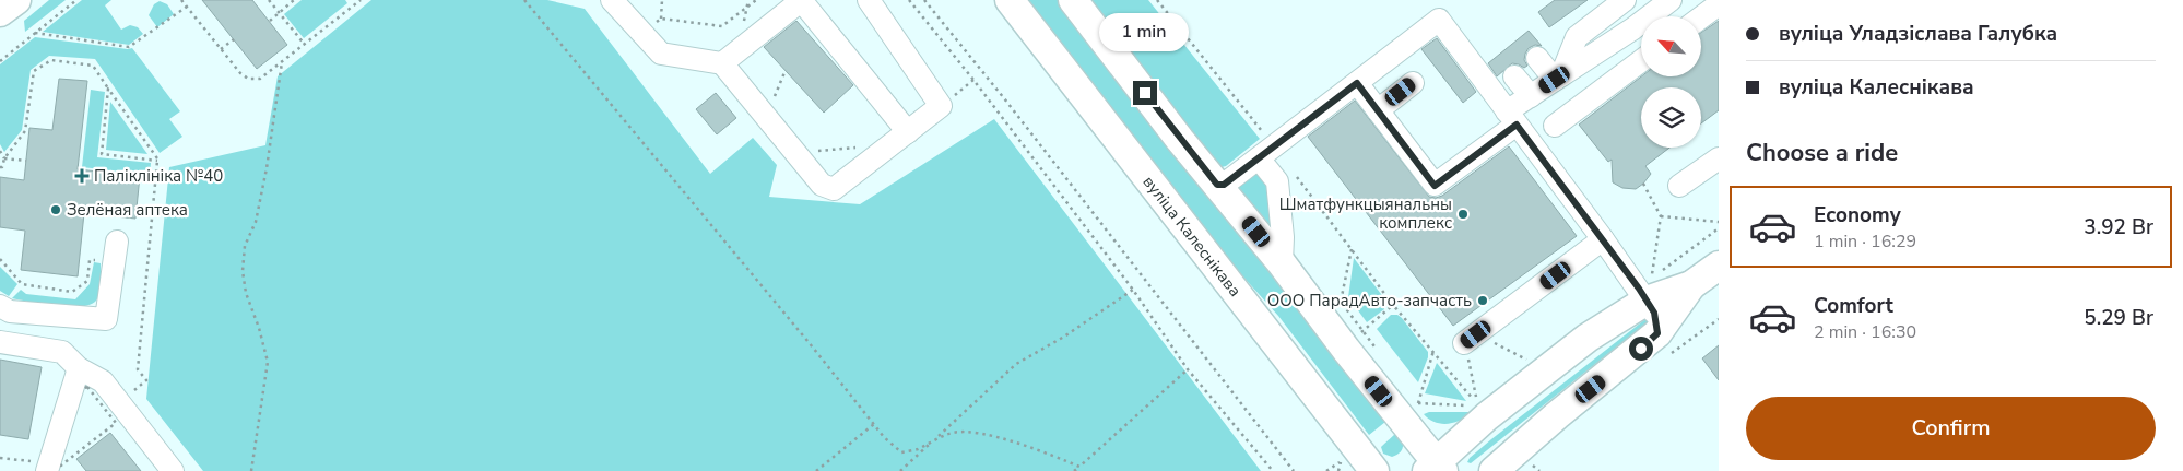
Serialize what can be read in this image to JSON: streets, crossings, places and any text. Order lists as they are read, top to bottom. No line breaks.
{"streets":{"main road":["вуліца Калеснікава"]},"places":{"health":["Паліклініка №40"],"other":["Зелёная аптека","Шматфункцыянальны комплекс","ООО ПарадАвто-запчасть"]},"north":"top left","page":{"banner":["вуліца Уладзіслава Галубка","вуліца Калеснікава"],"bubble":"1 min","heading":"Choose a ride","list":[{"name":"Economy","note":"1 min · 16:29","value":"3.92 Br"},{"name":"Comfort","note":"2 min · 16:30","value":"5.29 Br"}],"buttons":"Confirm"}}
